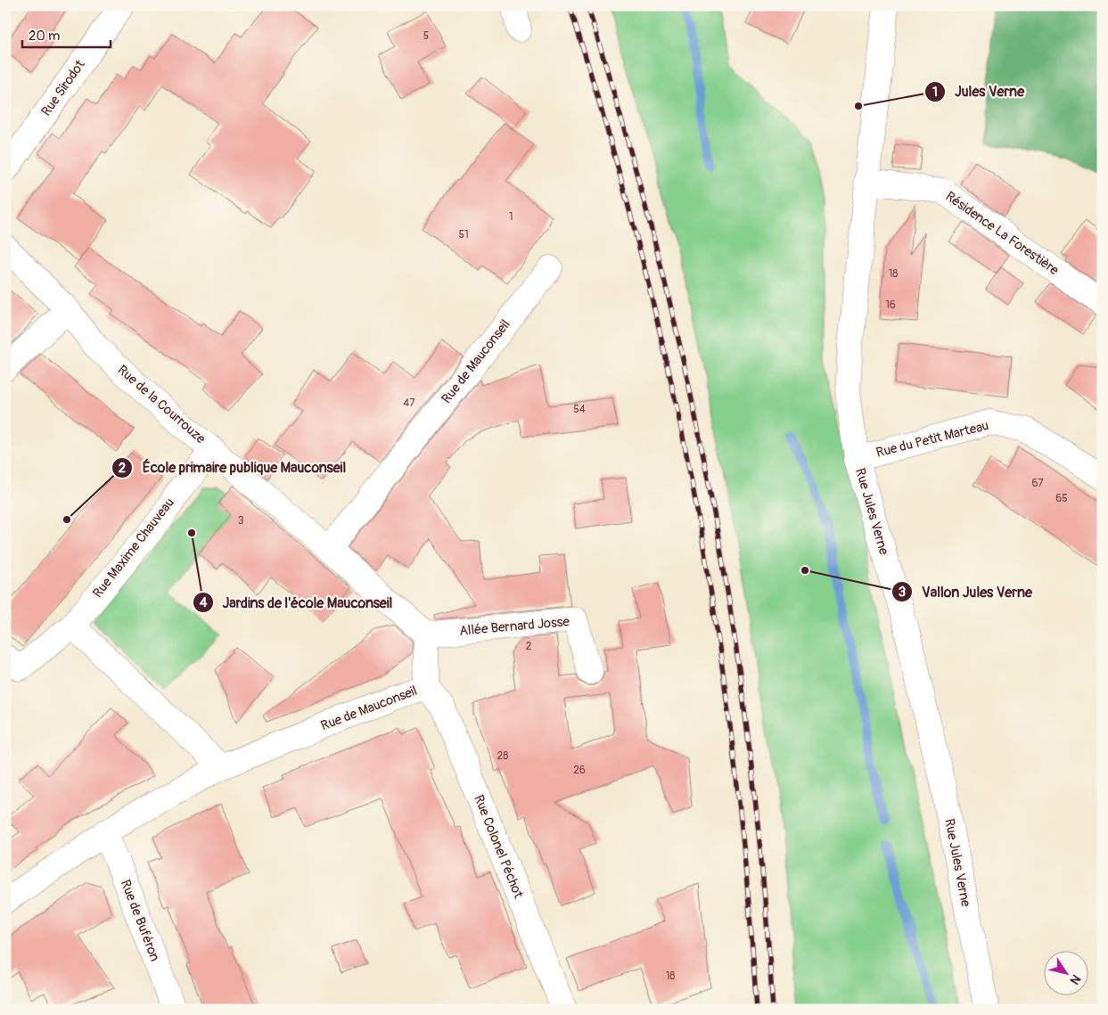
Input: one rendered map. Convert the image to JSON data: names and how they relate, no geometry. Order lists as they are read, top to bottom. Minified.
{"streets":{"street":["Rue Sirodot","Résidence La Forestière","Rue de Mauconseil","Rue de la Courrouze","Rue du Petit Marteau","Rue Jules Verne","Rue Maxime Chauveau","Allée Bernard Josse","Rue Colonel Péchot","Rue de Buféron"]},"crossings":[["Résidence La Forestière","Rue Jules Verne"],["Rue de Mauconseil","Rue de la Courrouze"],["Rue de Mauconseil","Allée Bernard Josse"],["Rue de Mauconseil","Rue Colonel Péchot"],["Rue de Mauconseil","Rue de Buféron"],["Rue de la Courrouze","Rue Maxime Chauveau"],["Rue du Petit Marteau","Rue Jules Verne"]],"places":["Jules Verne","École primaire publique Mauconseil","Jardins de l'école Mauconseil","Vallon Jules Verne"],"house_numbers":["5","1","51","18","16","47","54","67","65","3","2","28","26","18"],"scale_bar":"20 m","north":"bottom right"}
